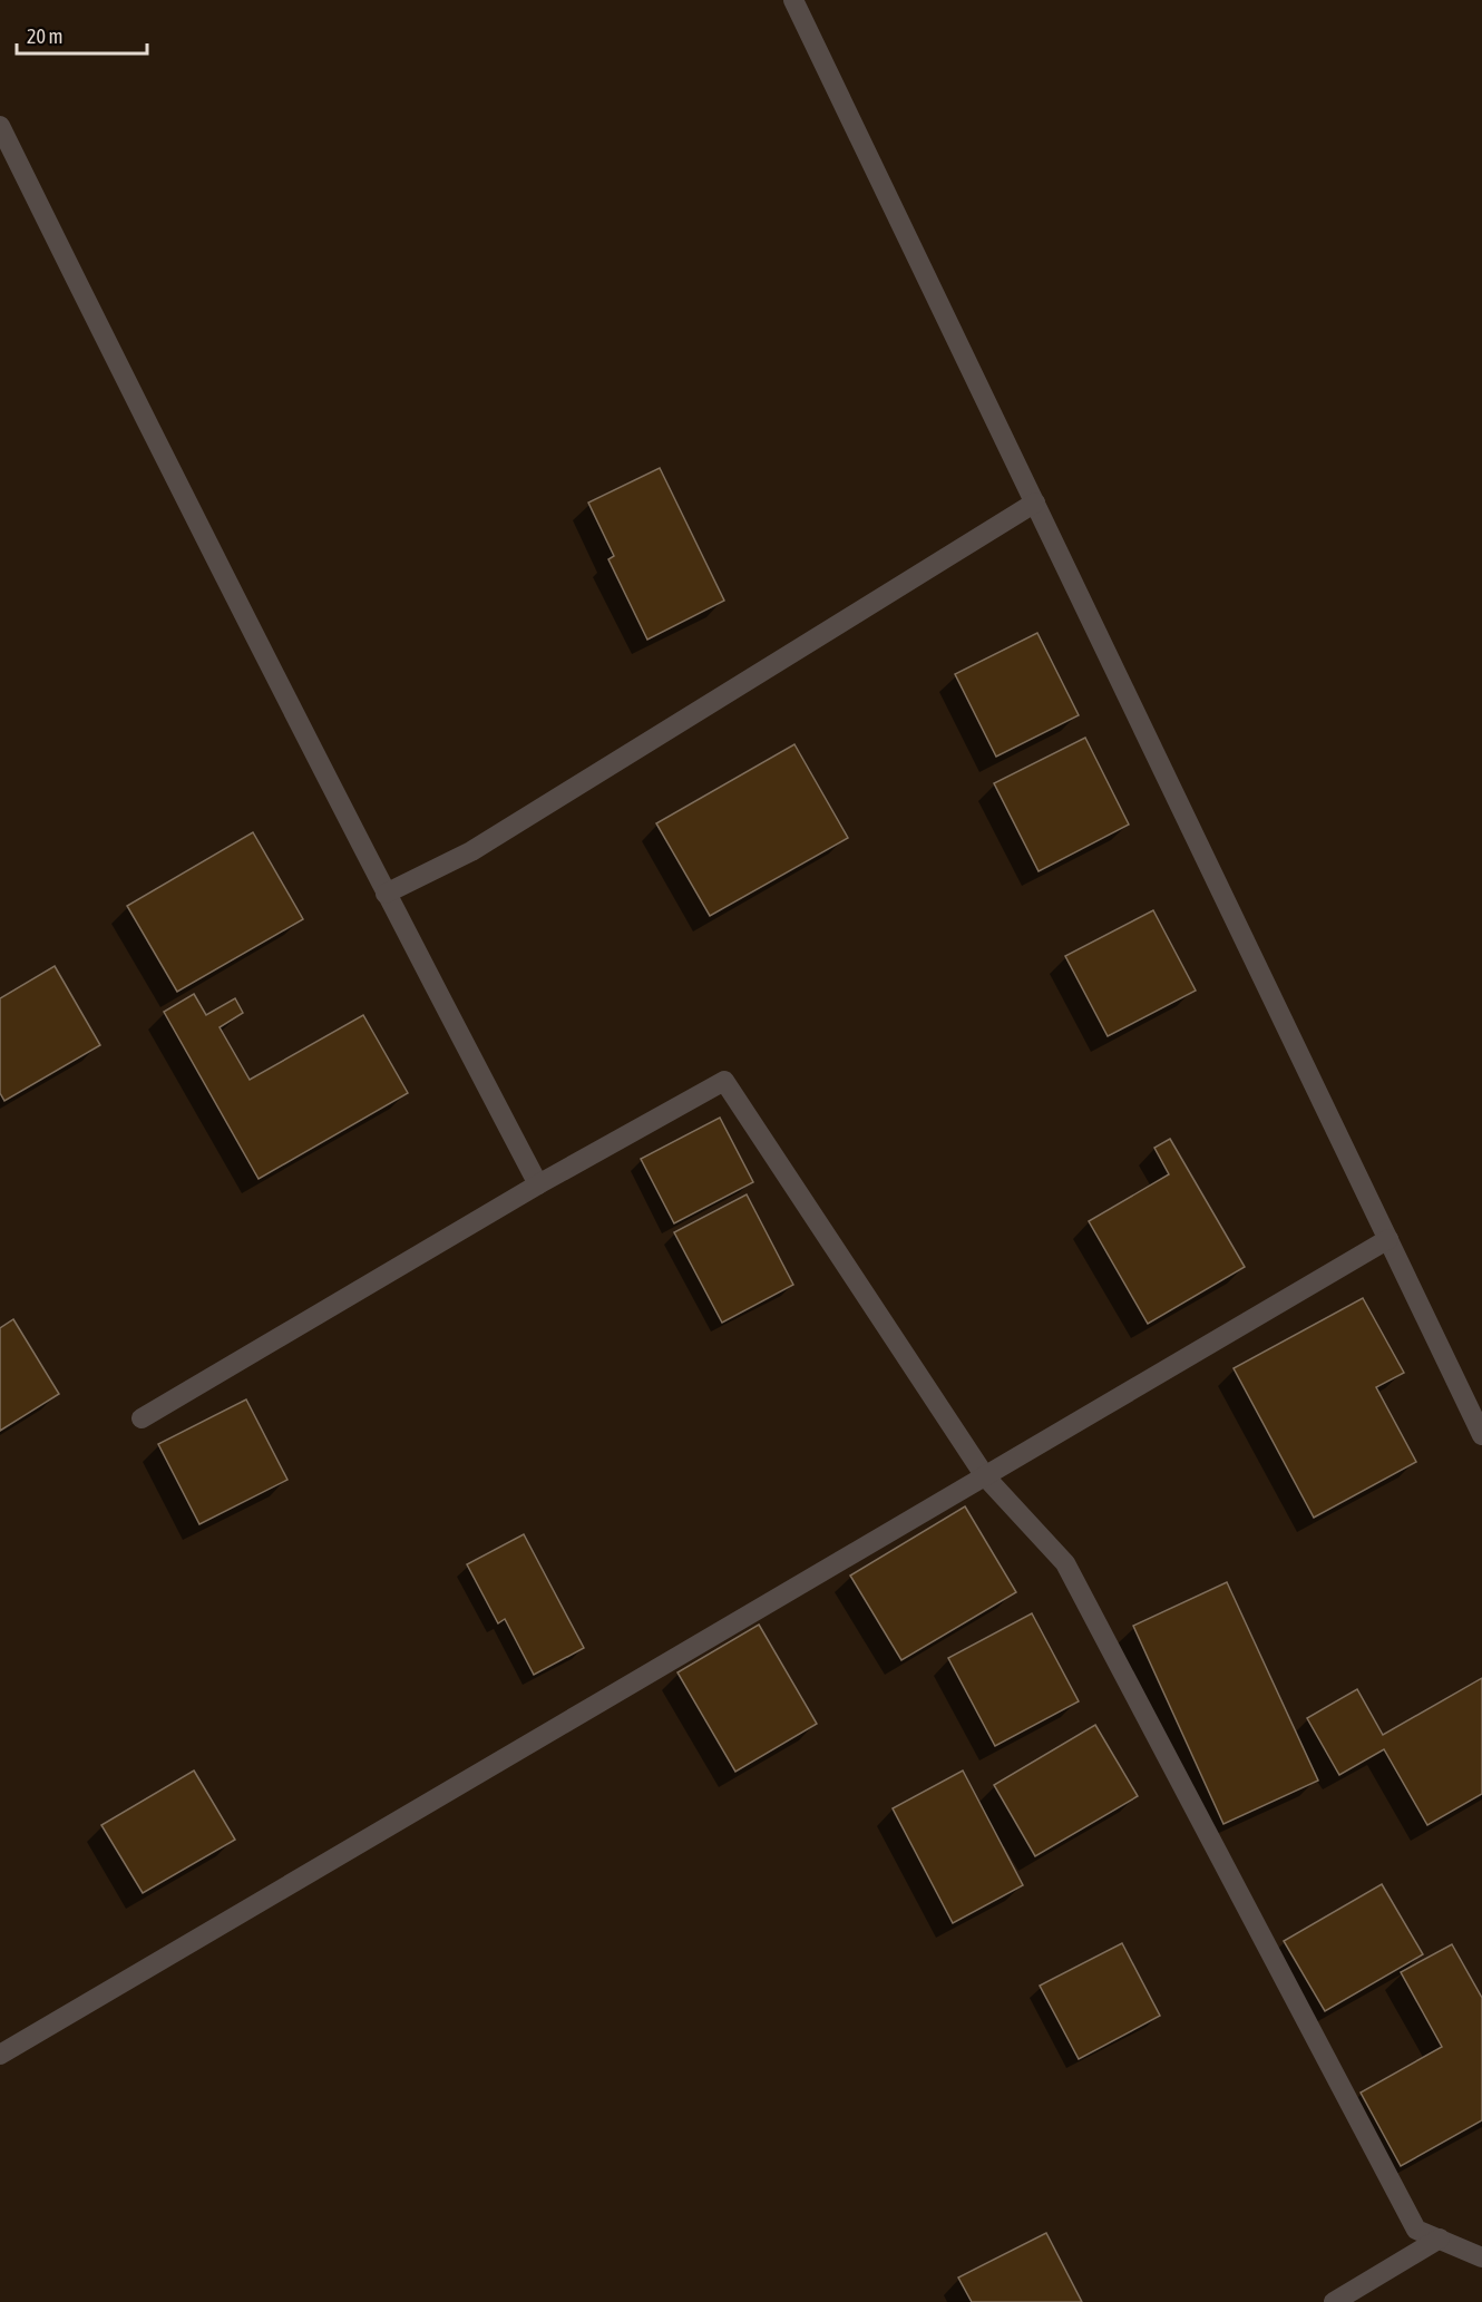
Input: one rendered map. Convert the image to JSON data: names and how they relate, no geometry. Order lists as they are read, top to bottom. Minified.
{"scale_bar":"20 m"}
